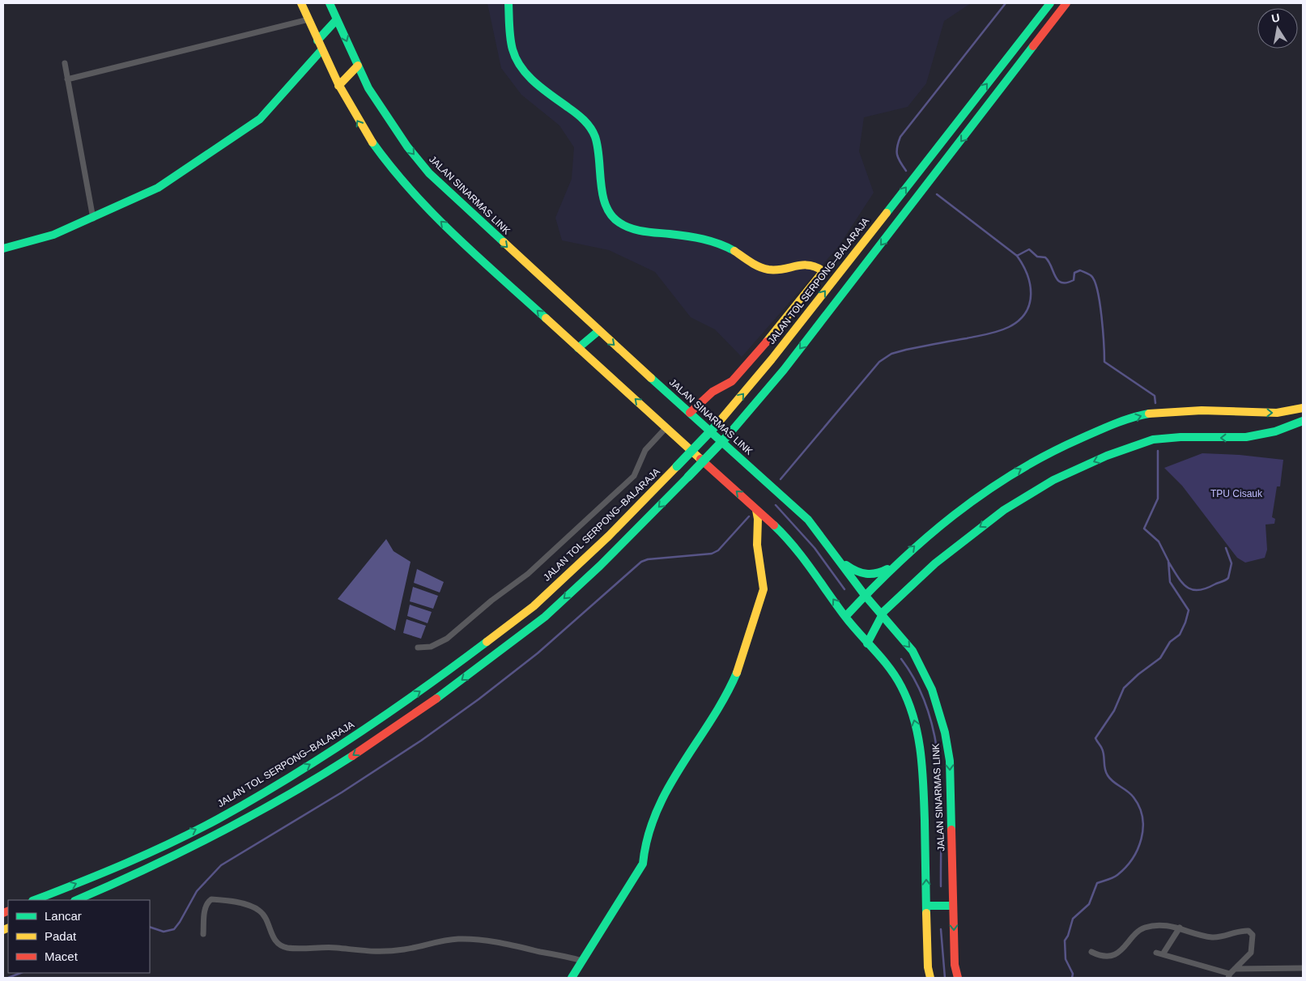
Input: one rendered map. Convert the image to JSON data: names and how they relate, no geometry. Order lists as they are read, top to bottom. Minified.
{"streets":{"main road":["JALAN SINARMAS LINK","JALAN TOL SERPONG–BALARAJA"]},"parks":["TPU Cisauk"],"legend":["Lancar","Padat","Macet"],"north":"top"}
